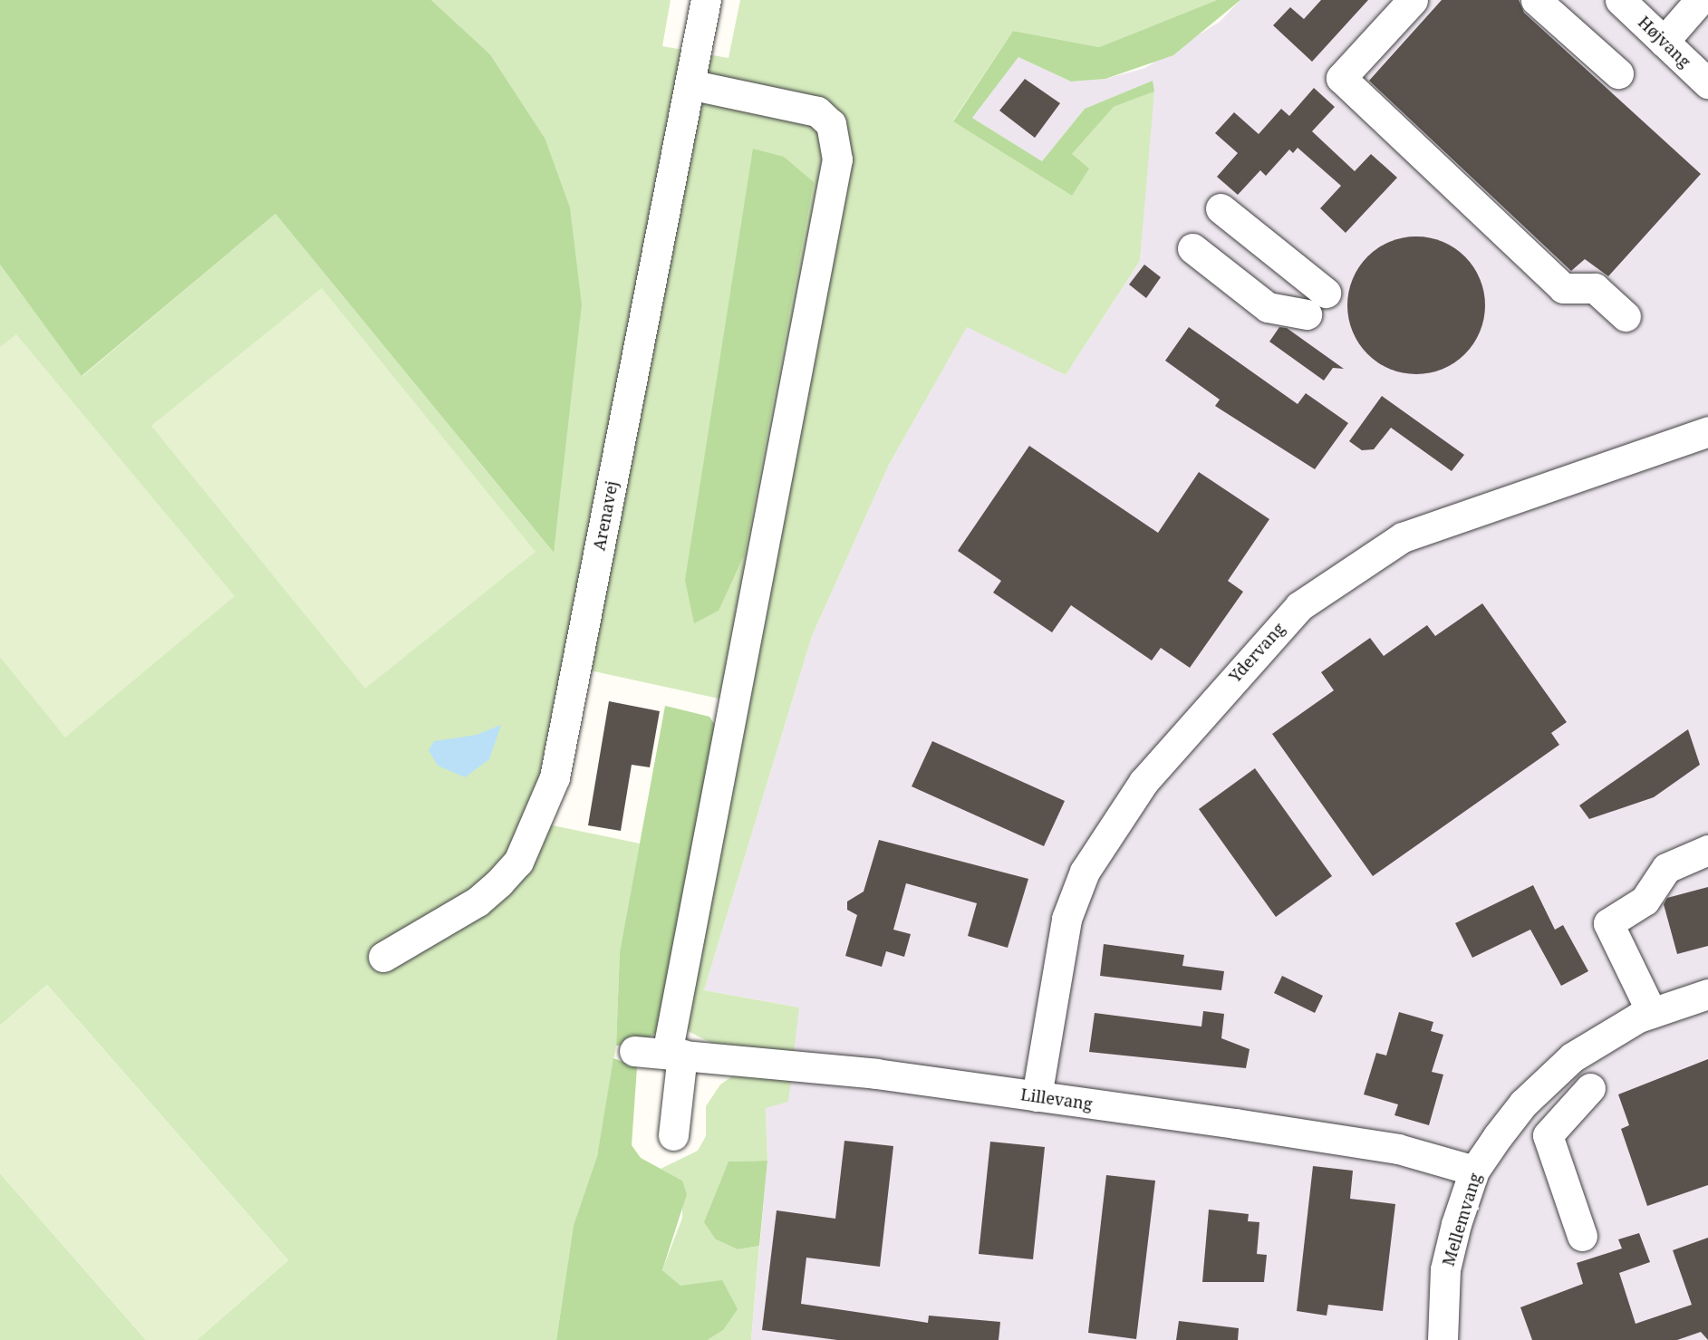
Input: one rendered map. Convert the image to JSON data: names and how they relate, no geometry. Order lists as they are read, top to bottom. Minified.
{"streets":{"street":["Højvang","Arenavej","Ydervang","Lillevang","Mellemvang"]},"crossings":[["Ydervang","Lillevang"],["Lillevang","Mellemvang"]]}
